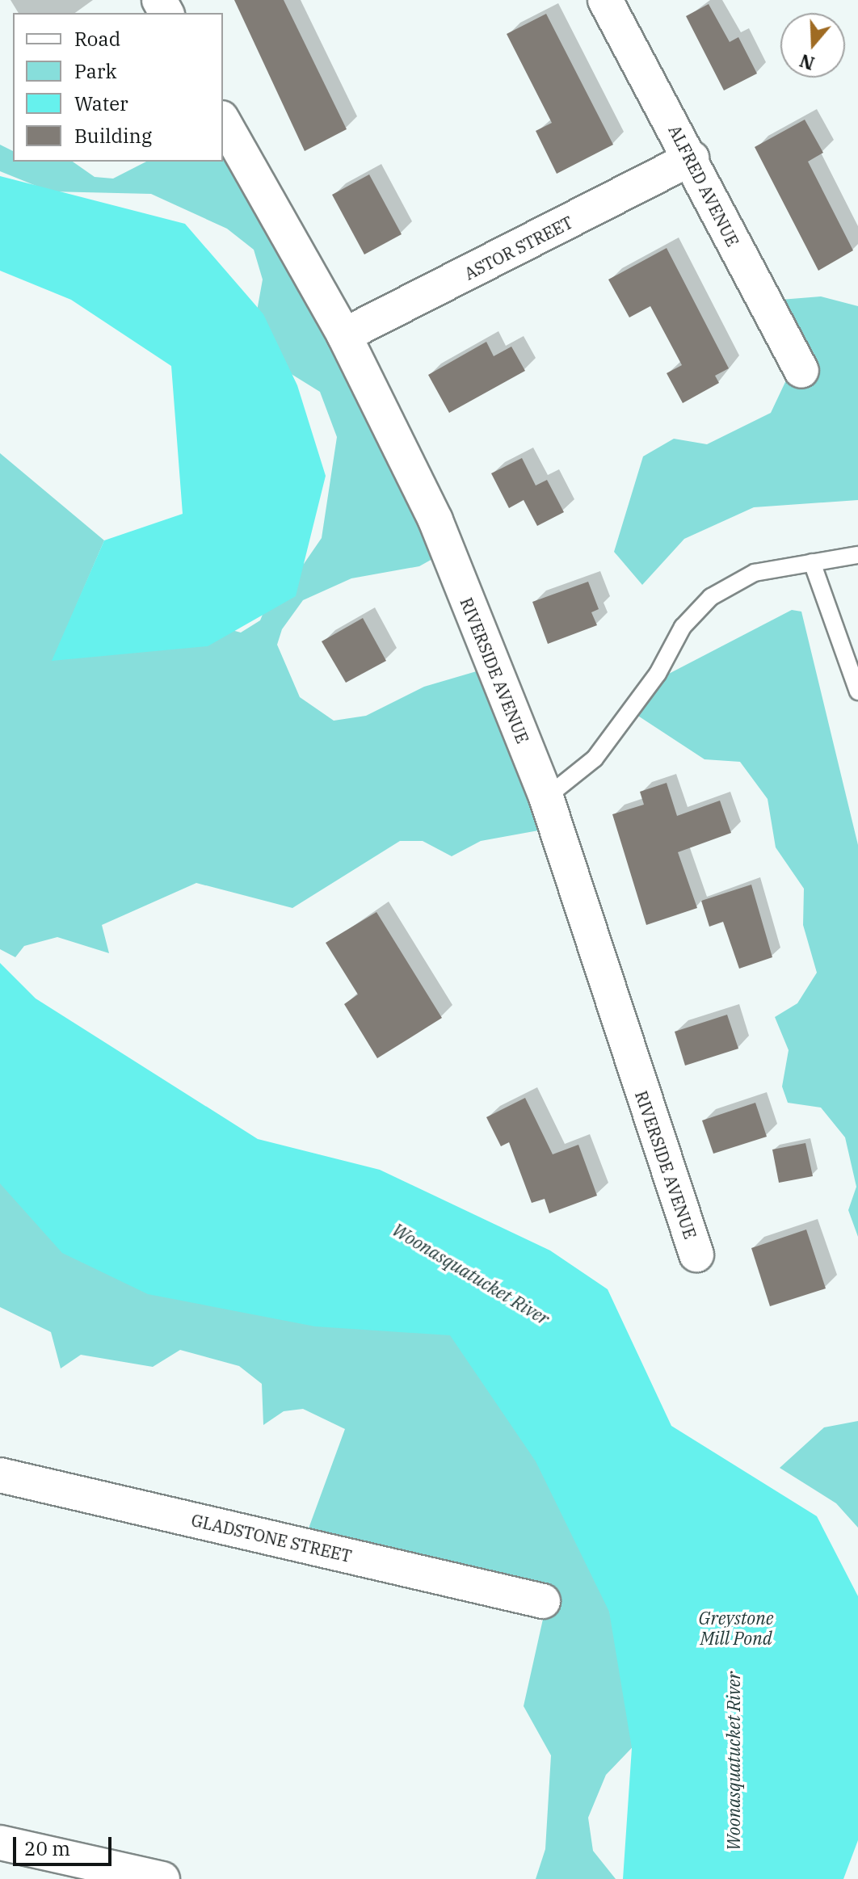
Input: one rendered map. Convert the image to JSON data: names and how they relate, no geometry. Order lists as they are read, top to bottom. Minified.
{"streets":{"street":["ALFRED AVENUE","ASTOR STREET","RIVERSIDE AVENUE","GLADSTONE STREET"]},"crossings":[["ALFRED AVENUE","ASTOR STREET"],["ASTOR STREET","RIVERSIDE AVENUE"]],"water":["Woonasquatucket River","Greystone Mill Pond"],"legend":["Road","Park","Water","Building"],"scale_bar":"20 m","north":"bottom"}
